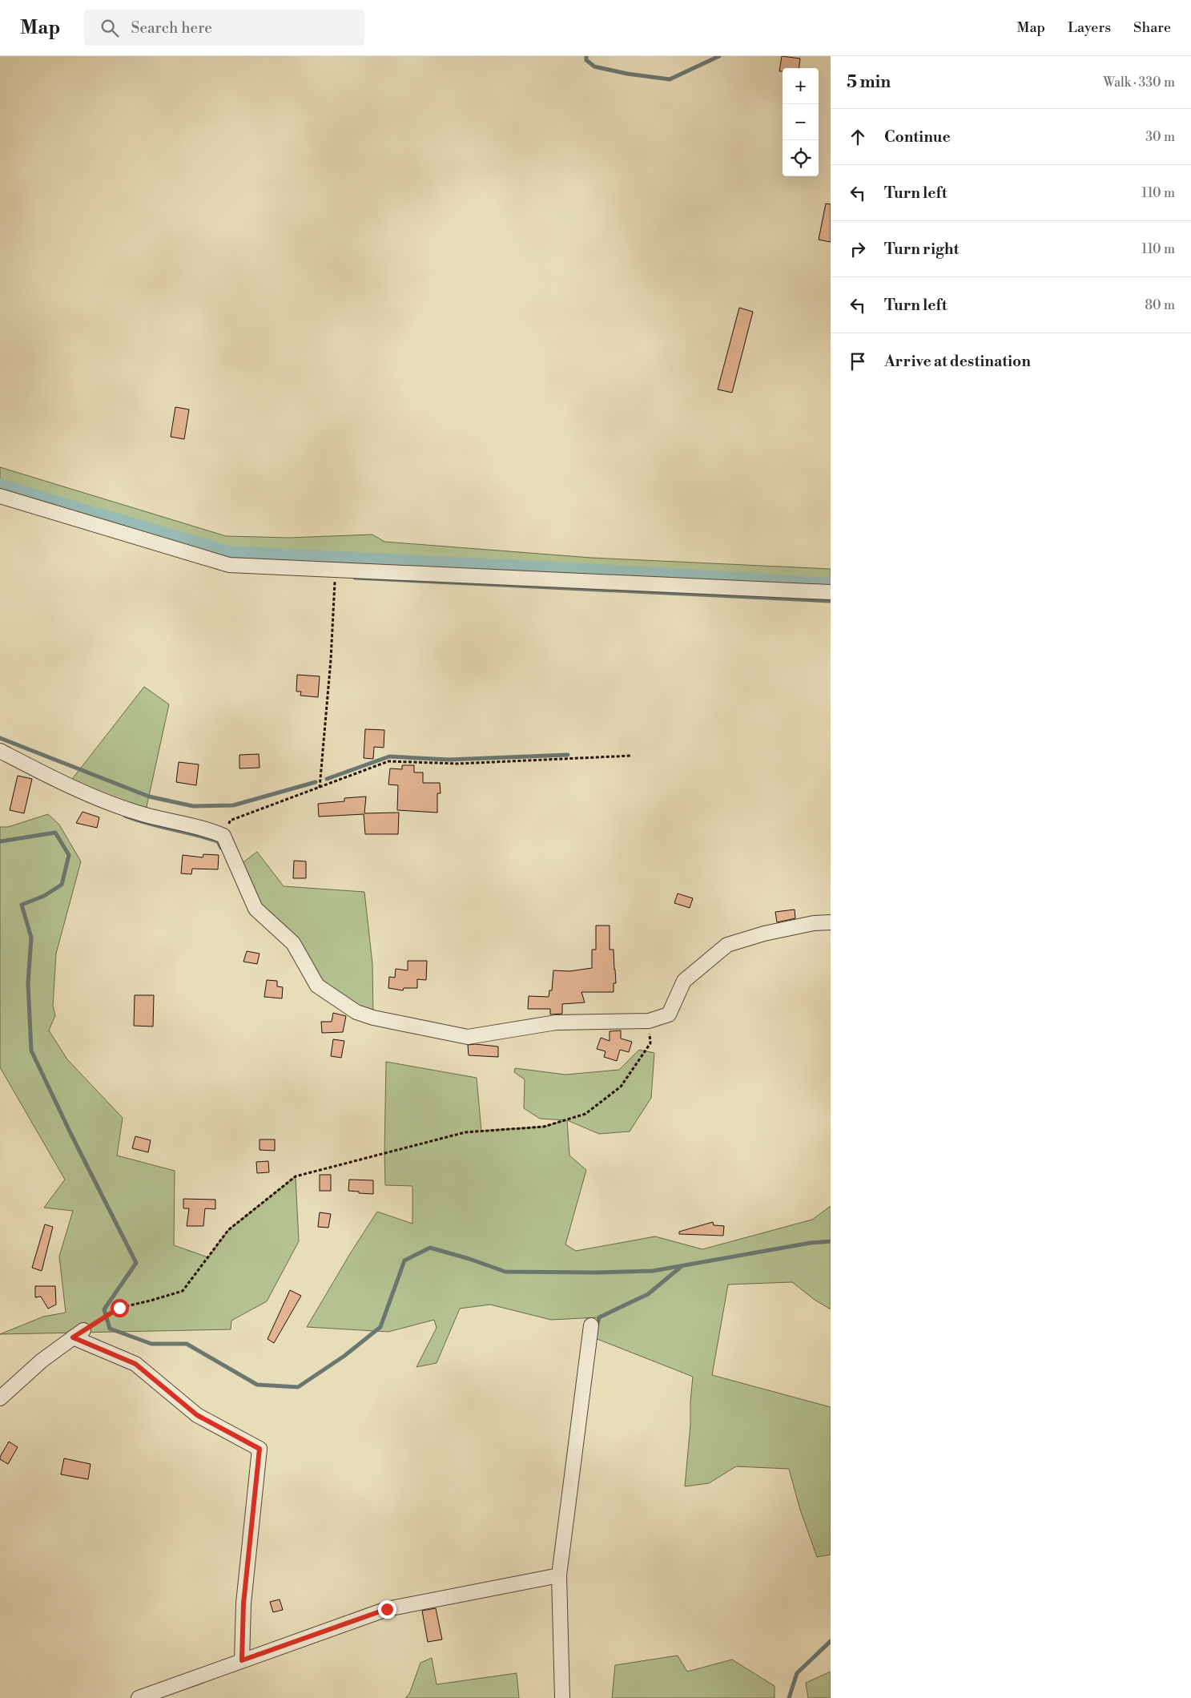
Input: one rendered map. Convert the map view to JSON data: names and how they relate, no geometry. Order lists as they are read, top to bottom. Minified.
{"page":{"header":"Map","search":"Search here","nav":["Map","Layers","Share"],"heading":["5 min","Walk · 330 m"],"map_buttons":["+","−"],"list":[["Continue","30 m"],["Turn left","110 m"],["Turn right","110 m"],["Turn left","80 m"],"Arrive at destination"]}}
